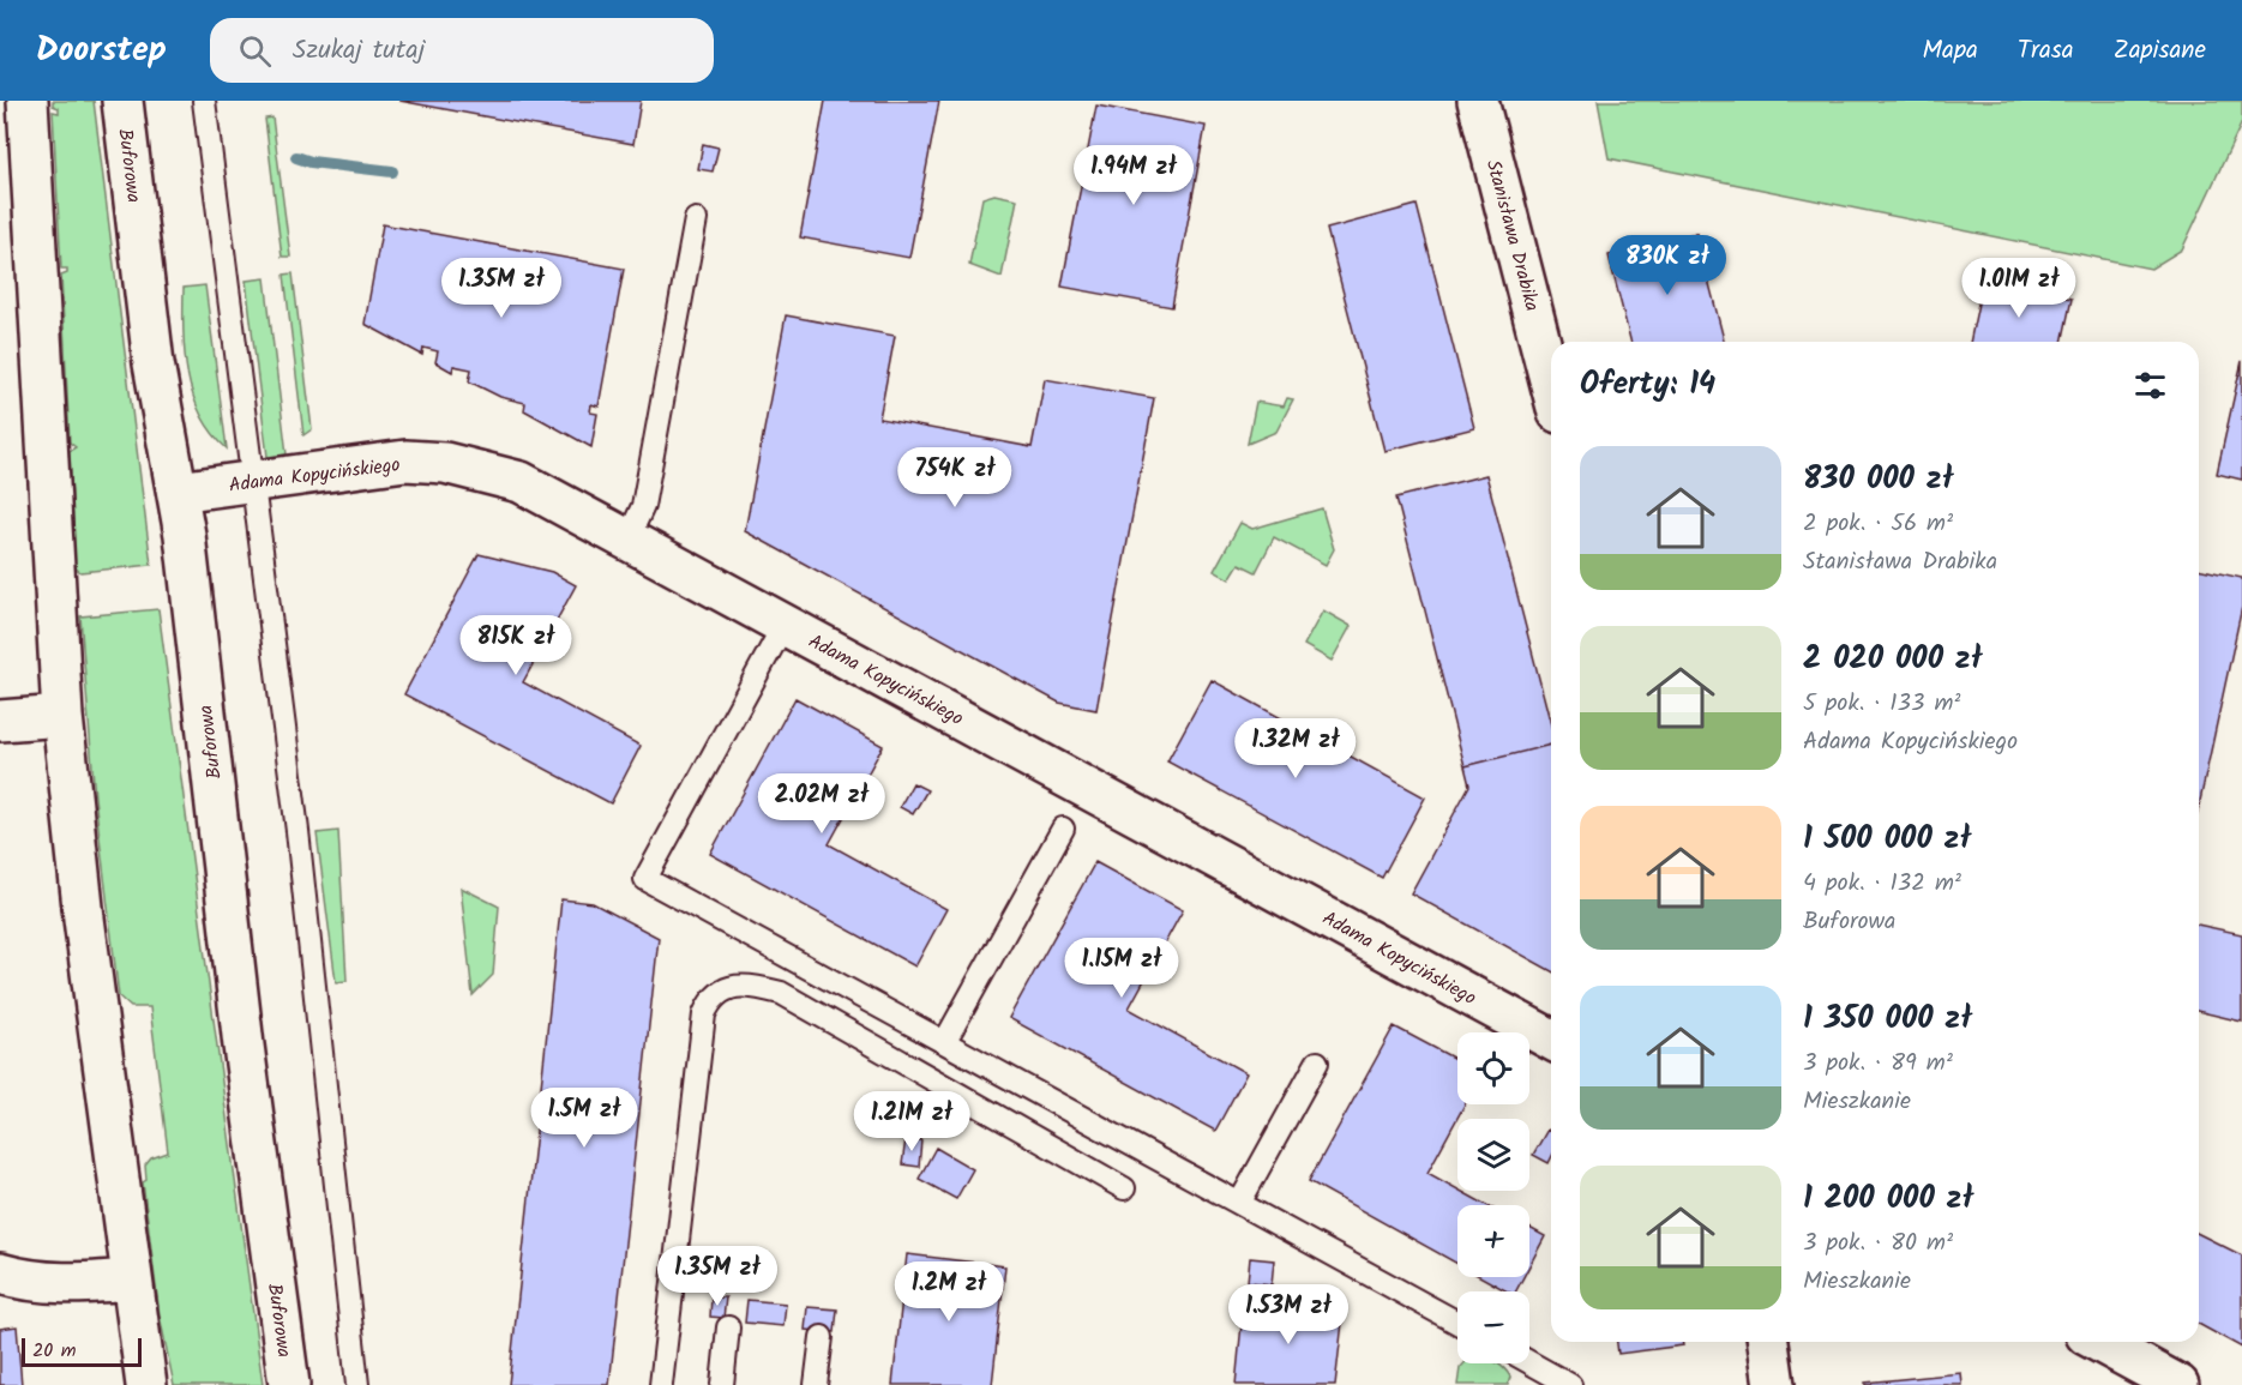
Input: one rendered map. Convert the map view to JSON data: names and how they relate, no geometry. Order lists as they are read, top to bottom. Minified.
{"streets":{"street":["Buforowa","Stanisława Drabika","Adama Kopycińskiego"]},"crossings":[["Buforowa","Adama Kopycińskiego"]],"scale_bar":"20 m","page":{"header":"Doorstep","search":"Szukaj tutaj","nav":["Mapa","Trasa","Zapisane"],"price":["1.94M zł","830K zł","1.35M zł","1.01M zł","754K zł","815K zł","1.32M zł","2.02M zł","1.15M zł","1.5M zł","1.21M zł","1.35M zł","1.2M zł","1.53M zł"],"heading":"Oferty: 14","list":[{"name":"830 000 zł","note":"2 pok. · 56 m² · Stanisława Drabika"},{"name":"2 020 000 zł","note":"5 pok. · 133 m² · Adama Kopycińskiego"},{"name":"1 500 000 zł","note":"4 pok. · 132 m² · Buforowa"},{"name":"1 350 000 zł","note":"3 pok. · 89 m² · Mieszkanie"},{"name":"1 200 000 zł","note":"3 pok. · 80 m² · Mieszkanie"}],"map_buttons":["+","−"],"scale":"20 m"}}
